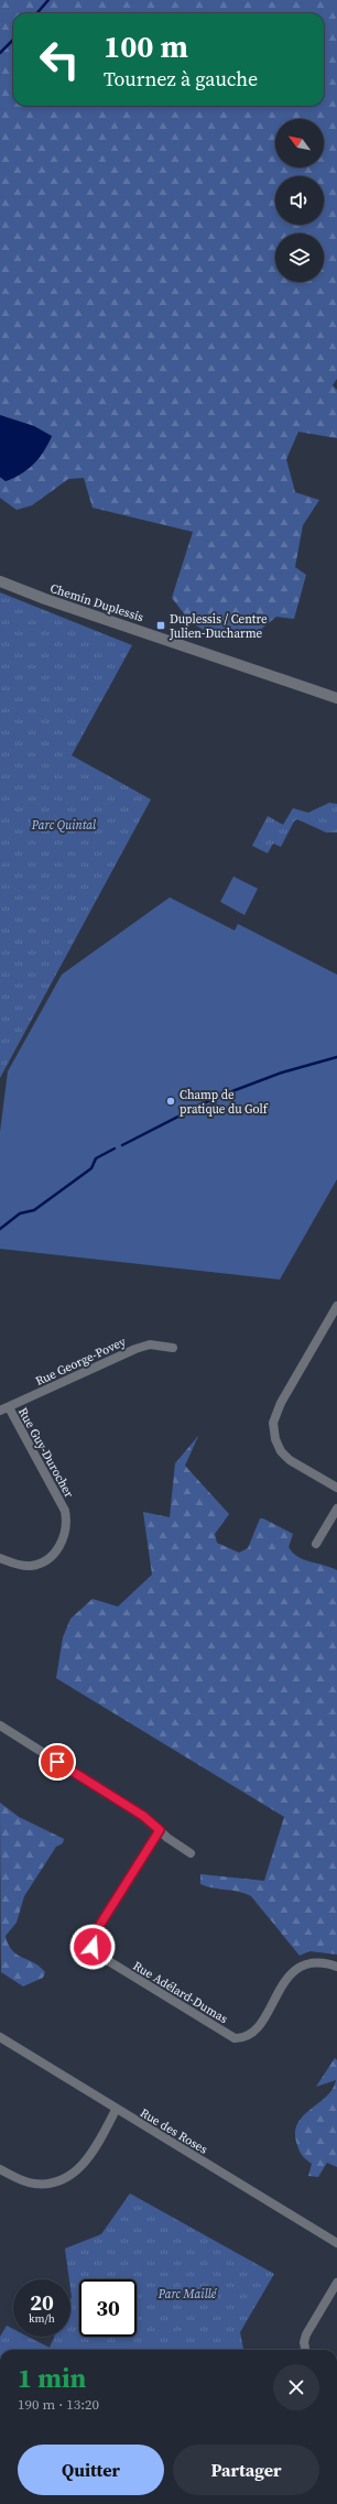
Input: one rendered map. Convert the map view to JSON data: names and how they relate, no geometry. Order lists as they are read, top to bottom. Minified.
{"streets":{"street":["Chemin Duplessis","Rue George-Povey","Rue Guy-Durocher","Rue Adélard-Dumas","Rue des Roses"]},"crossings":[["Rue George-Povey","Rue Guy-Durocher"]],"parks":["Parc Quintal","Parc Maillé"],"places":{"transit":["Duplessis / Centre Julien-Ducharme"],"other":["Champ de pratique du Golf"]},"north":"top left","page":{"turn":["100 m","Tournez à gauche"],"speed":"20 km/h","limit":"30","heading":["1 min","190 m · 13:20"],"buttons":["Quitter","Partager"]}}
